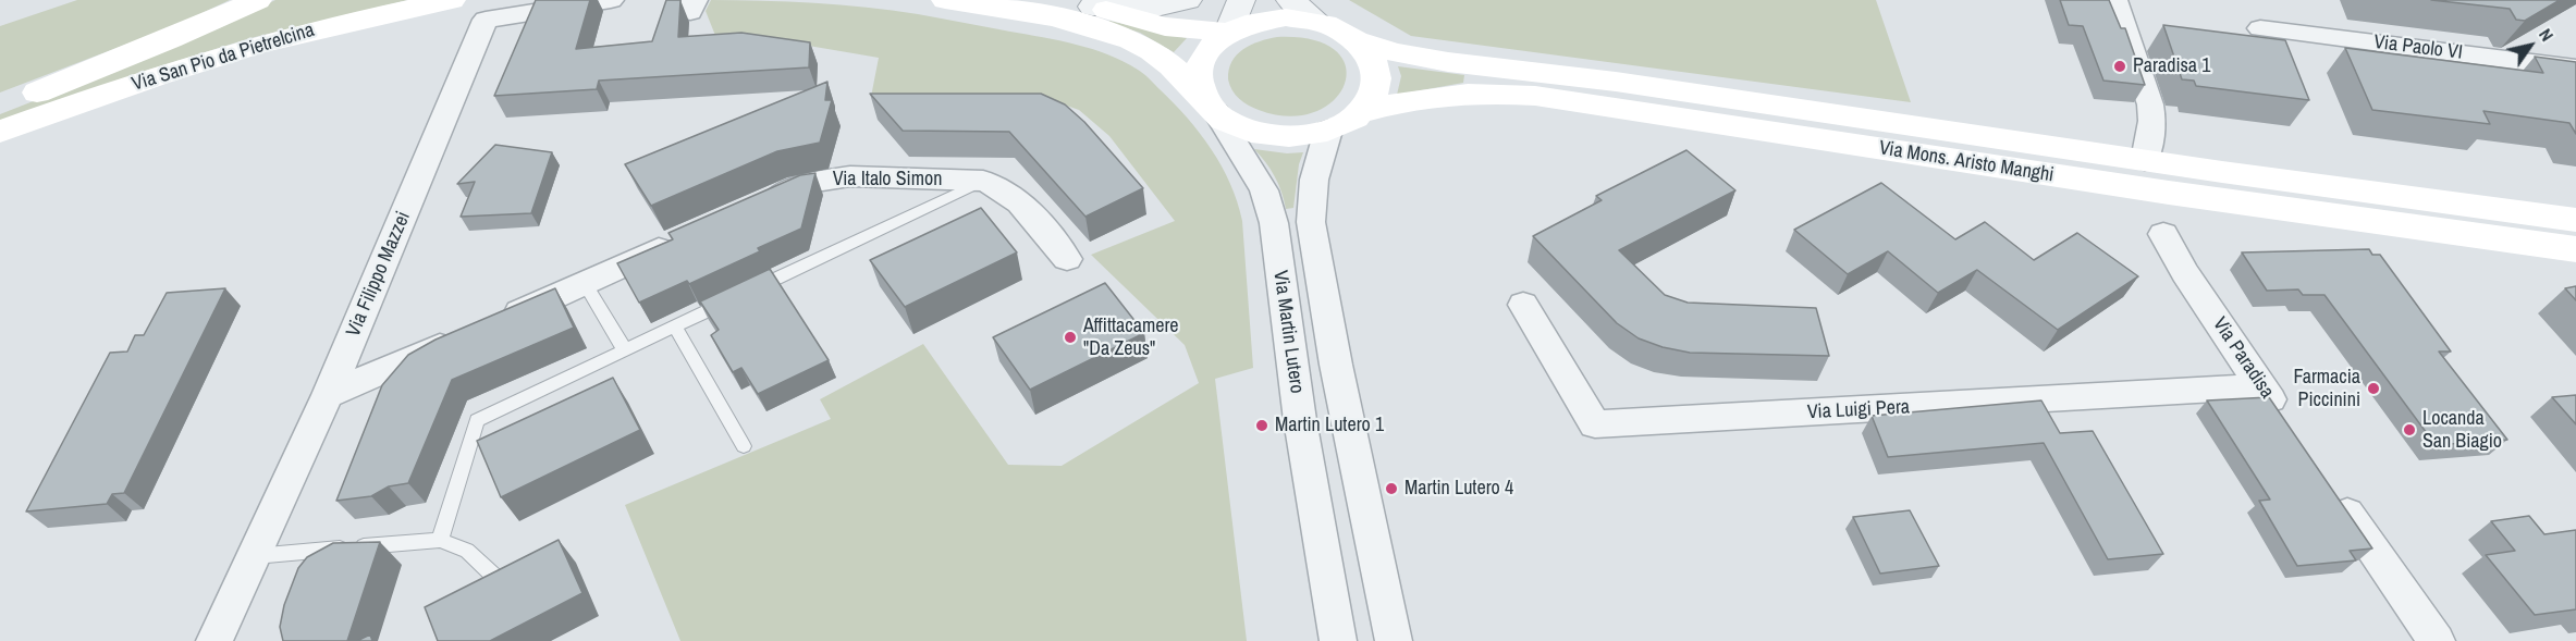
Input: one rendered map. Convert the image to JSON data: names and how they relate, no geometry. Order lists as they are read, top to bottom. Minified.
{"streets":{"main road":["Via San Pio da Pietrelcina","Via Mons. Aristo Manghi"],"street":["Via Paolo VI","Via Italo Simon","Via Filippo Mazzei","Via Martin Lutero","Via Paradisa","Via Luigi Pera"]},"crossings":[["Via Mons. Aristo Manghi","Via Martin Lutero"],["Via Paradisa","Via Luigi Pera"]],"places":["Paradisa 1","Affittacamere \"Da Zeus\"","Farmacia Piccinini","Martin Lutero 1","Locanda San Biagio","Martin Lutero 4"],"north":"top right"}
